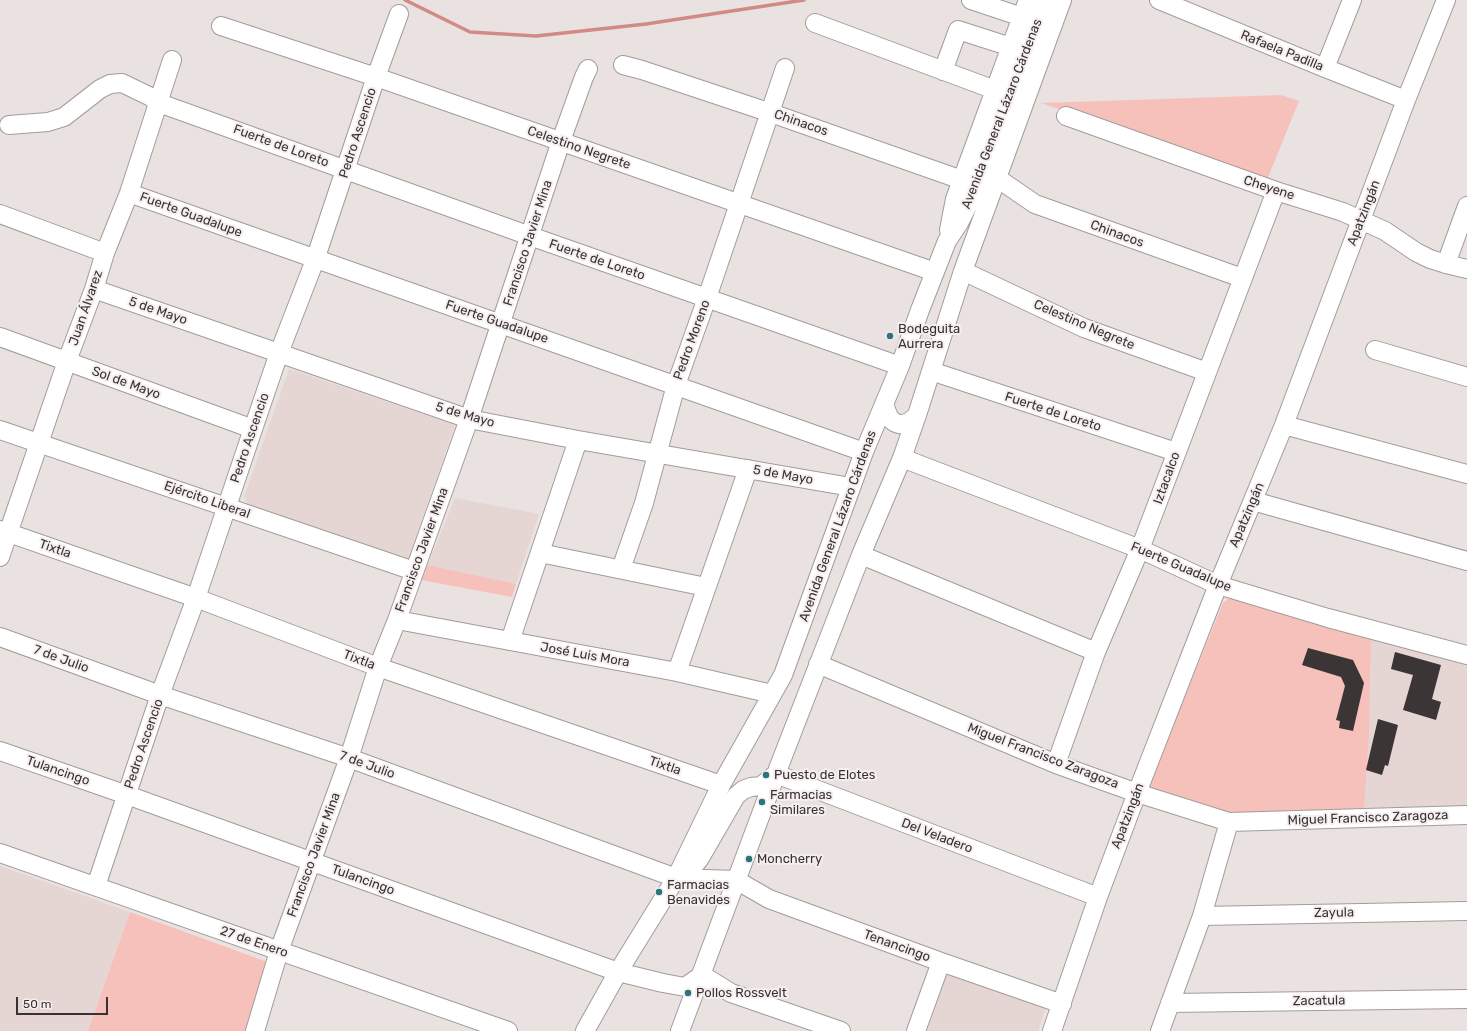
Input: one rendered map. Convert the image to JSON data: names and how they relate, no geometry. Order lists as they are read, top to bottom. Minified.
{"streets":{"street":["Rafaela Padilla","Avenida General Lázaro Cárdenas","Chinacos","Pedro Ascencio","Fuerte de Loreto","Celestino Negrete","Cheyene","Apatzingán","Fuerte Guadalupe","Francisco Javier Mina","Juan Álvarez","5 de Mayo","Pedro Moreno","Sol de Mayo","Iztacalco","Ejército Liberal","Tixtla","José Luis Mora","7 de Julio","Miguel Francisco Zaragoza","Tulancingo","Del Veladero","Zayula","27 de Enero","Tenancingo","Zacatula"]},"crossings":[["Rafaela Padilla","Apatzingán"],["Avenida General Lázaro Cárdenas","Chinacos"],["Avenida General Lázaro Cárdenas","Fuerte de Loreto"],["Avenida General Lázaro Cárdenas","Celestino Negrete"],["Avenida General Lázaro Cárdenas","Fuerte Guadalupe"],["Avenida General Lázaro Cárdenas","5 de Mayo"],["Avenida General Lázaro Cárdenas","Tixtla"],["Avenida General Lázaro Cárdenas","José Luis Mora"],["Avenida General Lázaro Cárdenas","7 de Julio"],["Avenida General Lázaro Cárdenas","Miguel Francisco Zaragoza"],["Avenida General Lázaro Cárdenas","Tulancingo"],["Avenida General Lázaro Cárdenas","Del Veladero"],["Avenida General Lázaro Cárdenas","Tenancingo"],["Chinacos","Pedro Moreno"],["Chinacos","Iztacalco"],["Pedro Ascencio","Fuerte de Loreto"],["Pedro Ascencio","Celestino Negrete"],["Pedro Ascencio","Fuerte Guadalupe"],["Pedro Ascencio","5 de Mayo"],["Pedro Ascencio","Sol de Mayo"],["Pedro Ascencio","Ejército Liberal"],["Pedro Ascencio","Tixtla"],["Pedro Ascencio","7 de Julio"],["Pedro Ascencio","Tulancingo"],["Pedro Ascencio","27 de Enero"],["Fuerte de Loreto","Francisco Javier Mina"],["Fuerte de Loreto","Juan Álvarez"],["Fuerte de Loreto","Pedro Moreno"],["Fuerte de Loreto","Iztacalco"],["Celestino Negrete","Francisco Javier Mina"],["Celestino Negrete","Pedro Moreno"],["Celestino Negrete","Iztacalco"],["Cheyene","Apatzingán"],["Cheyene","Iztacalco"],["Apatzingán","Fuerte Guadalupe"],["Apatzingán","Miguel Francisco Zaragoza"],["Apatzingán","Del Veladero"],["Apatzingán","Tenancingo"],["Fuerte Guadalupe","Francisco Javier Mina"],["Fuerte Guadalupe","Juan Álvarez"],["Fuerte Guadalupe","Pedro Moreno"],["Fuerte Guadalupe","Iztacalco"],["Francisco Javier Mina","5 de Mayo"],["Francisco Javier Mina","Ejército Liberal"],["Francisco Javier Mina","Tixtla"],["Francisco Javier Mina","José Luis Mora"],["Francisco Javier Mina","7 de Julio"],["Francisco Javier Mina","Tulancingo"],["Francisco Javier Mina","27 de Enero"],["Juan Álvarez","5 de Mayo"],["Juan Álvarez","Sol de Mayo"],["Juan Álvarez","Ejército Liberal"],["Juan Álvarez","Tixtla"],["5 de Mayo","Pedro Moreno"],["Iztacalco","Miguel Francisco Zaragoza"],["7 de Julio","Tenancingo"]],"places":["Bodeguita Aurrera","Puesto de Elotes","Farmacias Similares","Moncherry","Farmacias Benavides","Pollos Rossvelt"],"scale_bar":"50 m"}
